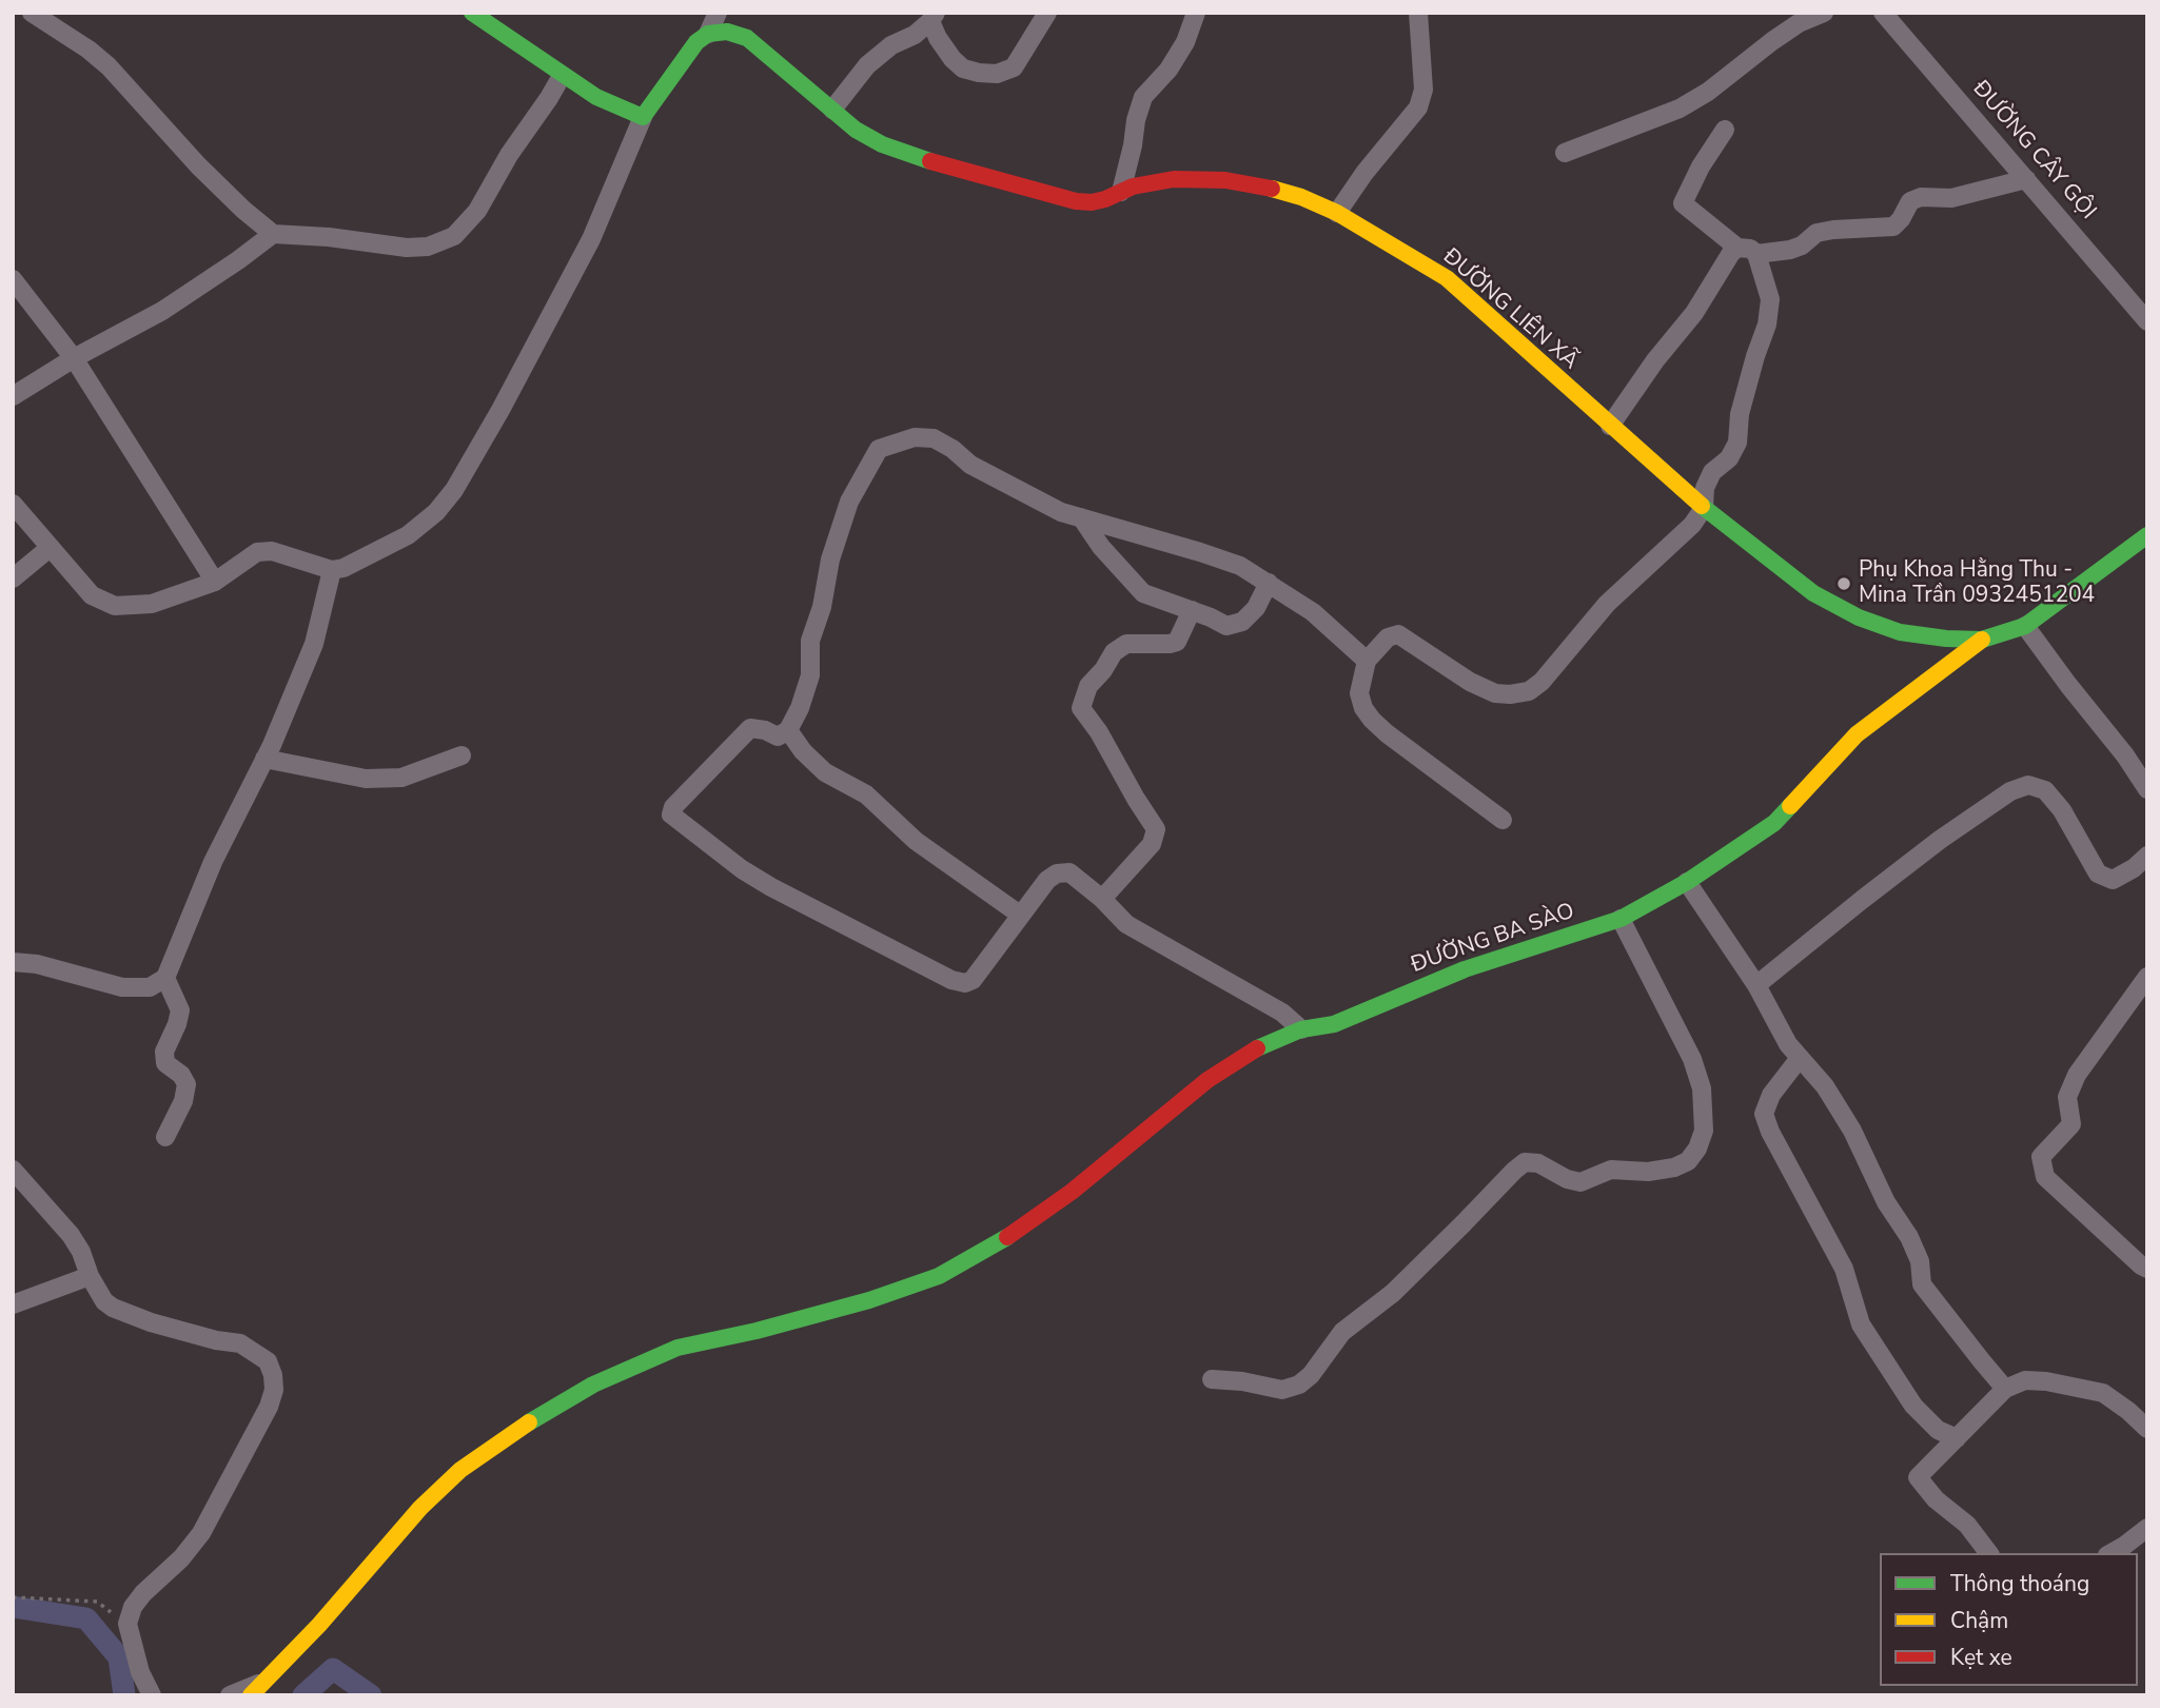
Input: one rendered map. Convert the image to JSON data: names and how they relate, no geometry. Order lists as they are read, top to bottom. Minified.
{"streets":{"street":["ĐƯỜNG CÂY GỘI","ĐƯỜNG LIÊN XÃ","ĐƯỜNG BA SÀO"]},"crossings":[["ĐƯỜNG LIÊN XÃ","ĐƯỜNG BA SÀO"]],"places":["Phụ Khoa Hằng Thu - Mina Trần 0932451204"],"legend":["Thông thoáng","Chậm","Kẹt xe"]}
